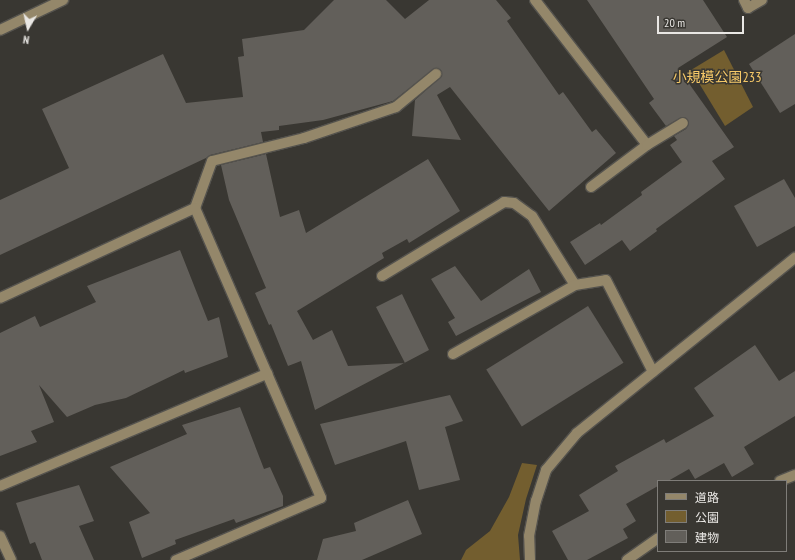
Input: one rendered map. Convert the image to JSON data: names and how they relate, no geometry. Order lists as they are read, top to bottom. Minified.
{"parks":["小規模公園233"],"legend":["道路","公園","建物"],"scale_bar":"20 m","north":"bottom"}
